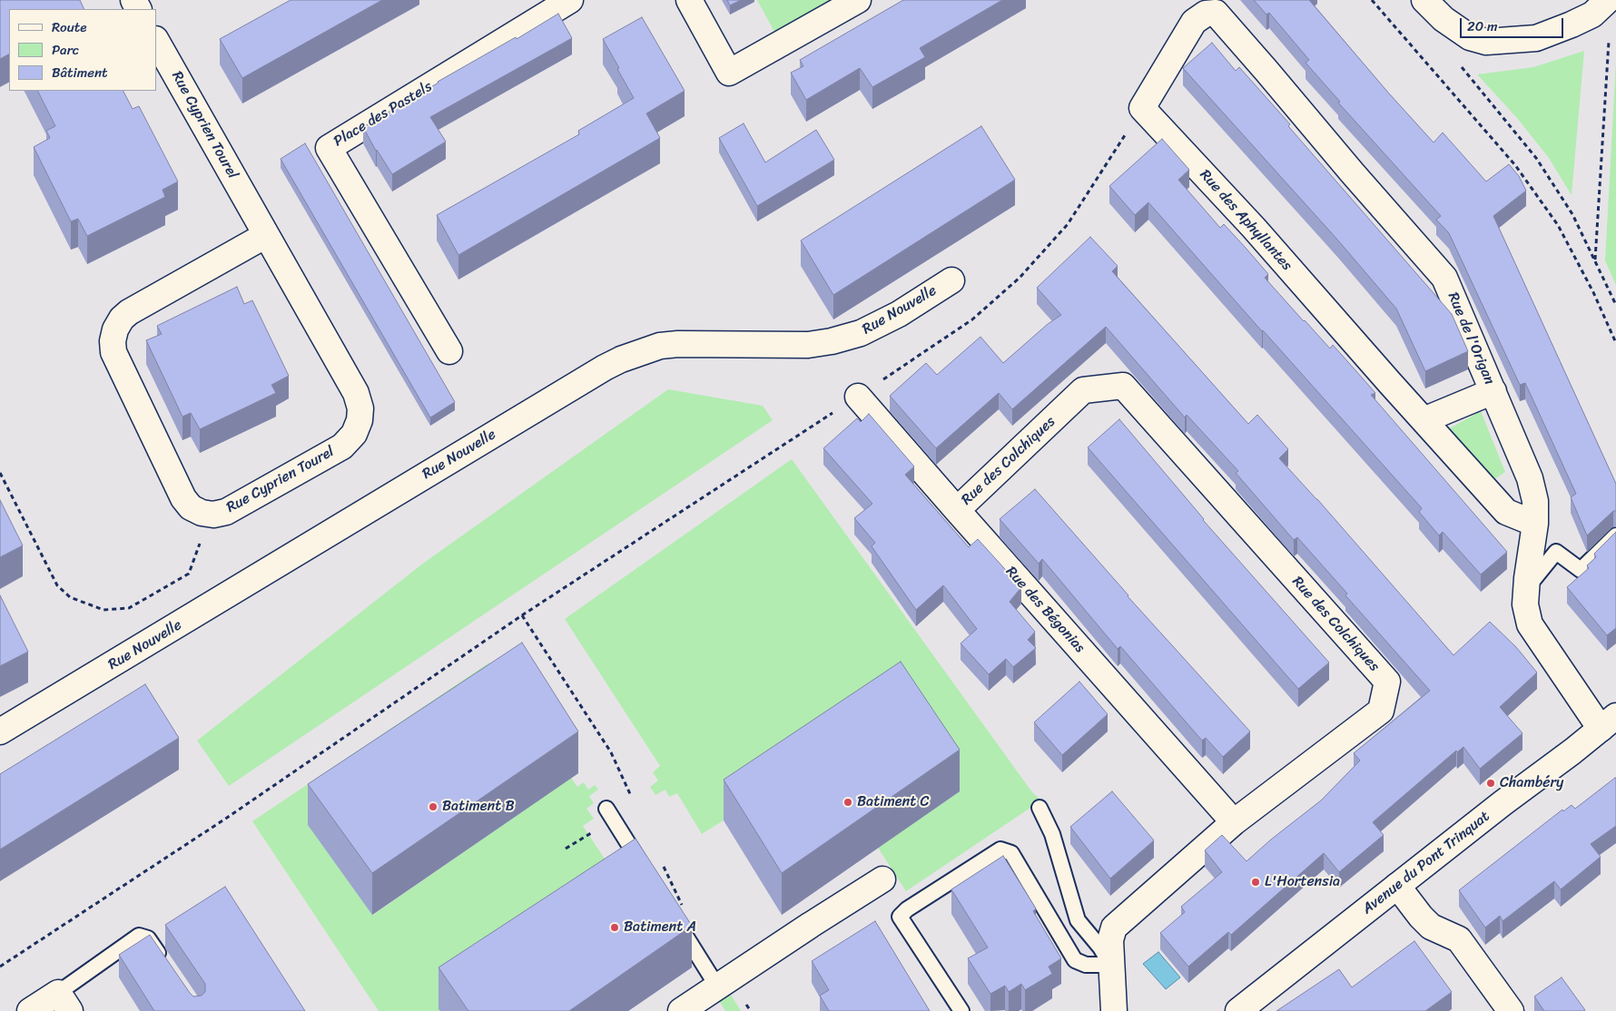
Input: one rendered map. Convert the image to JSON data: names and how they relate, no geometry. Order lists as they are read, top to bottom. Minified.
{"streets":{"street":["Place des Pastels","Rue Cyprien Tourel","Rue des Aphyllantes","Rue Nouvelle","Rue de l'Origan","Rue des Colchiques","Rue des Bégonias","Avenue du Pont Trinquat"]},"crossings":[["Rue des Aphyllantes","Rue de l'Origan"],["Rue de l'Origan","Avenue du Pont Trinquat"],["Rue des Colchiques","Rue des Bégonias"]],"places":["Chambéry","Batiment C","Batiment B","L'Hortensia","Batiment A"],"legend":["Route","Parc","Bâtiment"],"scale_bar":"20 m"}
